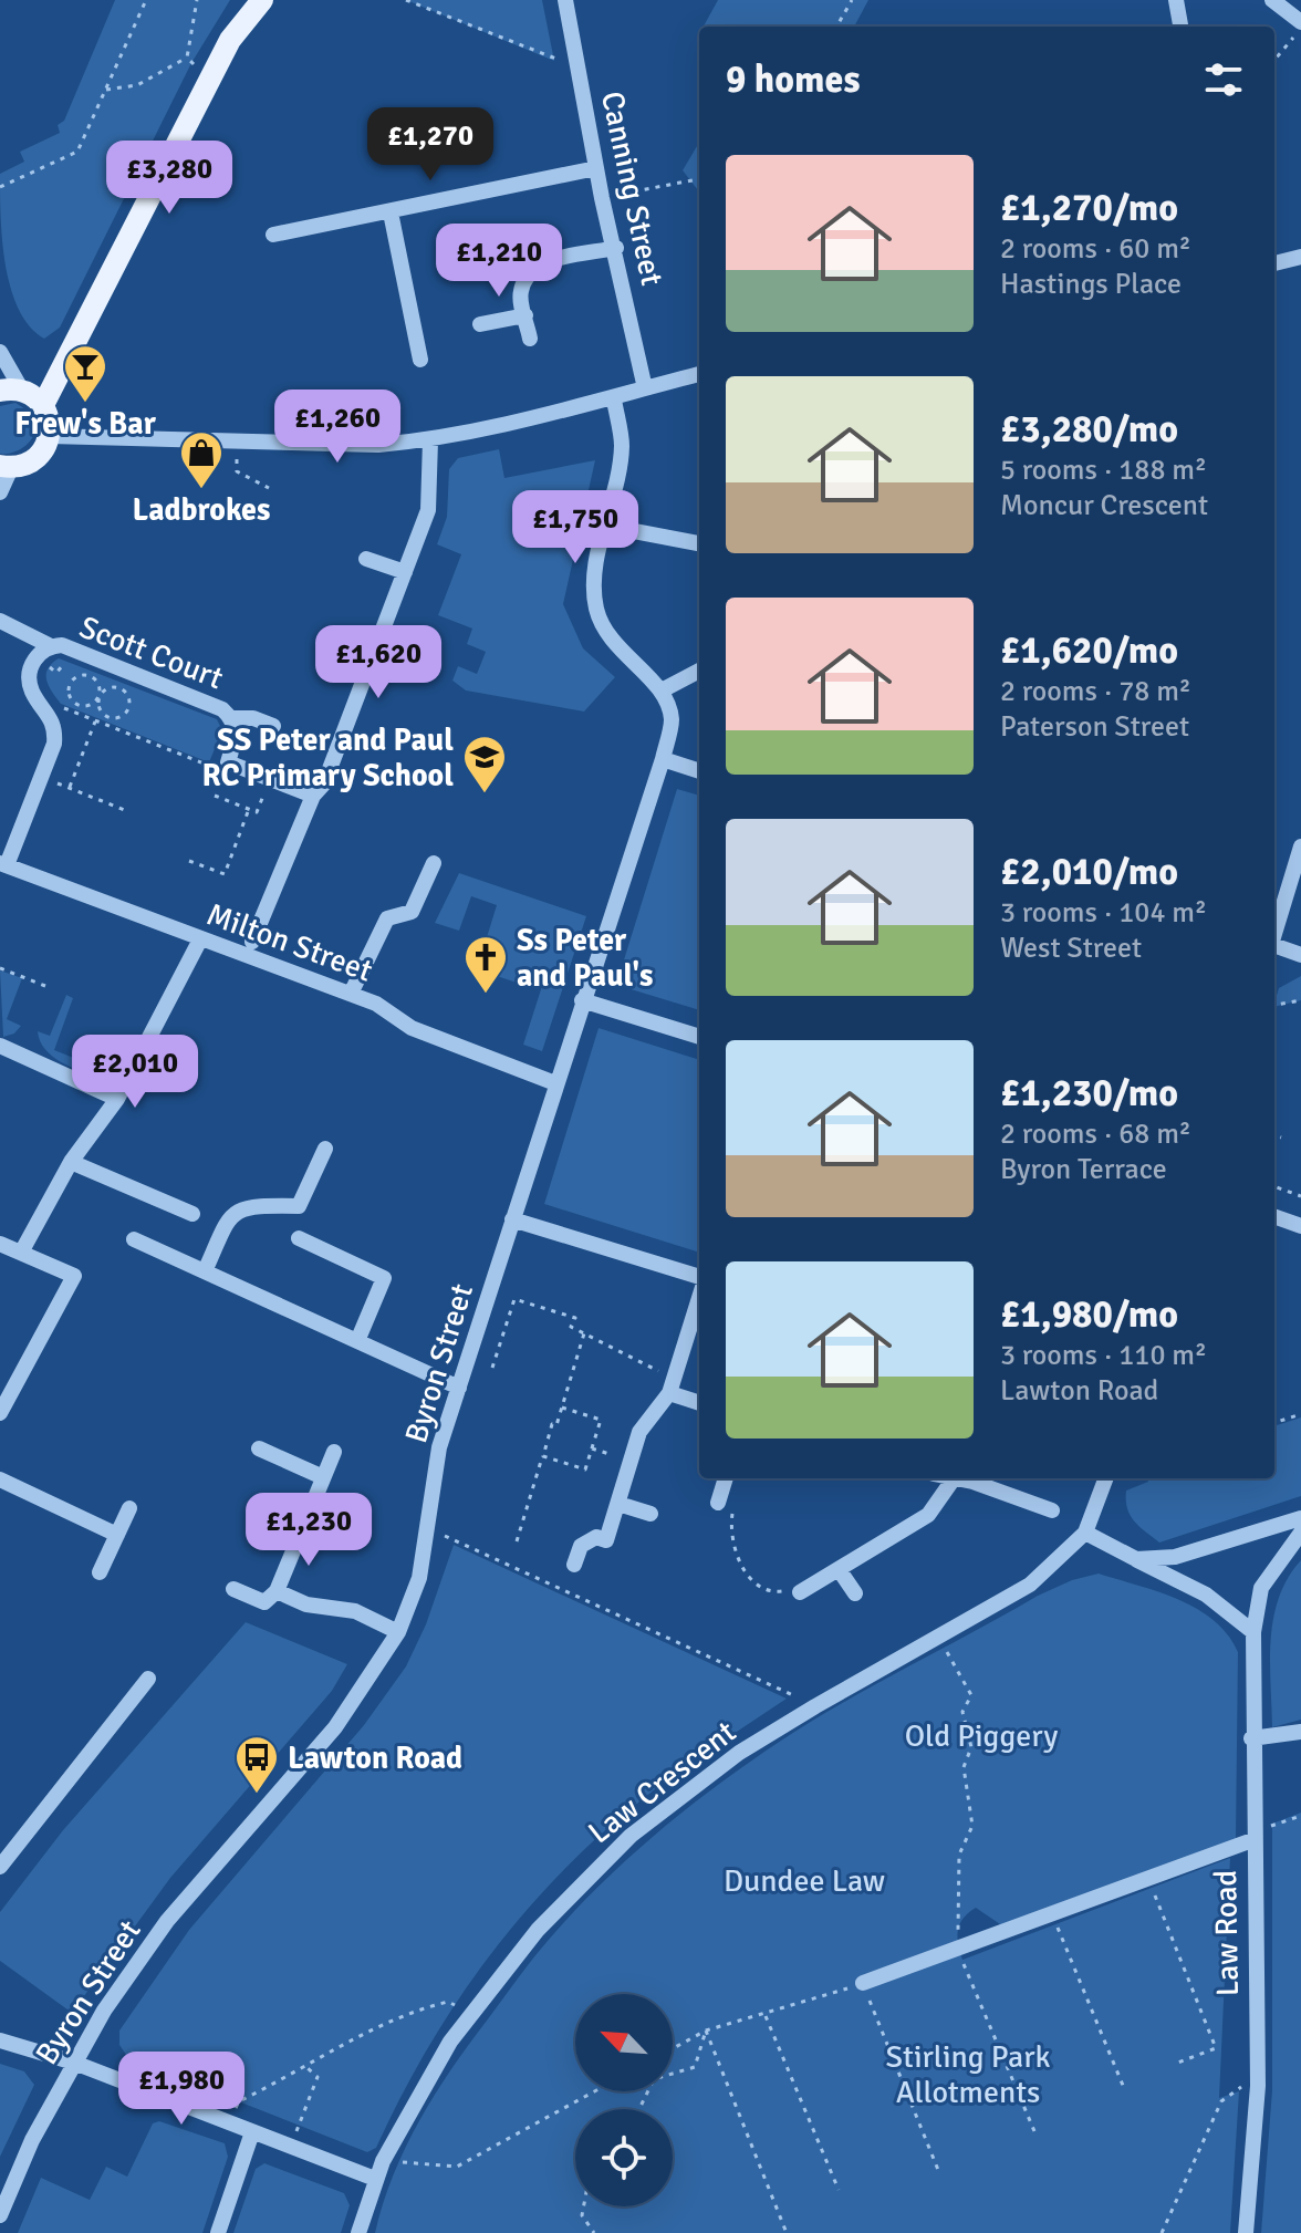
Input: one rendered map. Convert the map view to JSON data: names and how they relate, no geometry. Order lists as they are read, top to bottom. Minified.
{"streets":{"street":["Canning Street","Scott Court","Milton Street","Byron Street","Law Crescent","Law Road"]},"crossings":[["Scott Court","Milton Street"],["Milton Street","Byron Street"]],"parks":["Old Piggery","Dundee Law","Stirling Park Allotments"],"places":{"bar":["Frew's Bar"],"shop":["Ladbrokes"],"school or university":["SS Peter and Paul RC Primary School"],"church":["Ss Peter and Paul's"],"bus stop":["Lawton Road"]},"north":"top left","page":{"heading":"9 homes","price":["£1,270","£3,280","£1,210","£1,260","£1,750","£1,620","£2,010","£1,230","£1,980"],"list":[{"name":"£1,270/mo","note":"2 rooms · 60 m² · Hastings Place"},{"name":"£3,280/mo","note":"5 rooms · 188 m² · Moncur Crescent"},{"name":"£1,620/mo","note":"2 rooms · 78 m² · Paterson Street"},{"name":"£2,010/mo","note":"3 rooms · 104 m² · West Street"},{"name":"£1,230/mo","note":"2 rooms · 68 m² · Byron Terrace"},{"name":"£1,980/mo","note":"3 rooms · 110 m² · Lawton Road"}]}}
